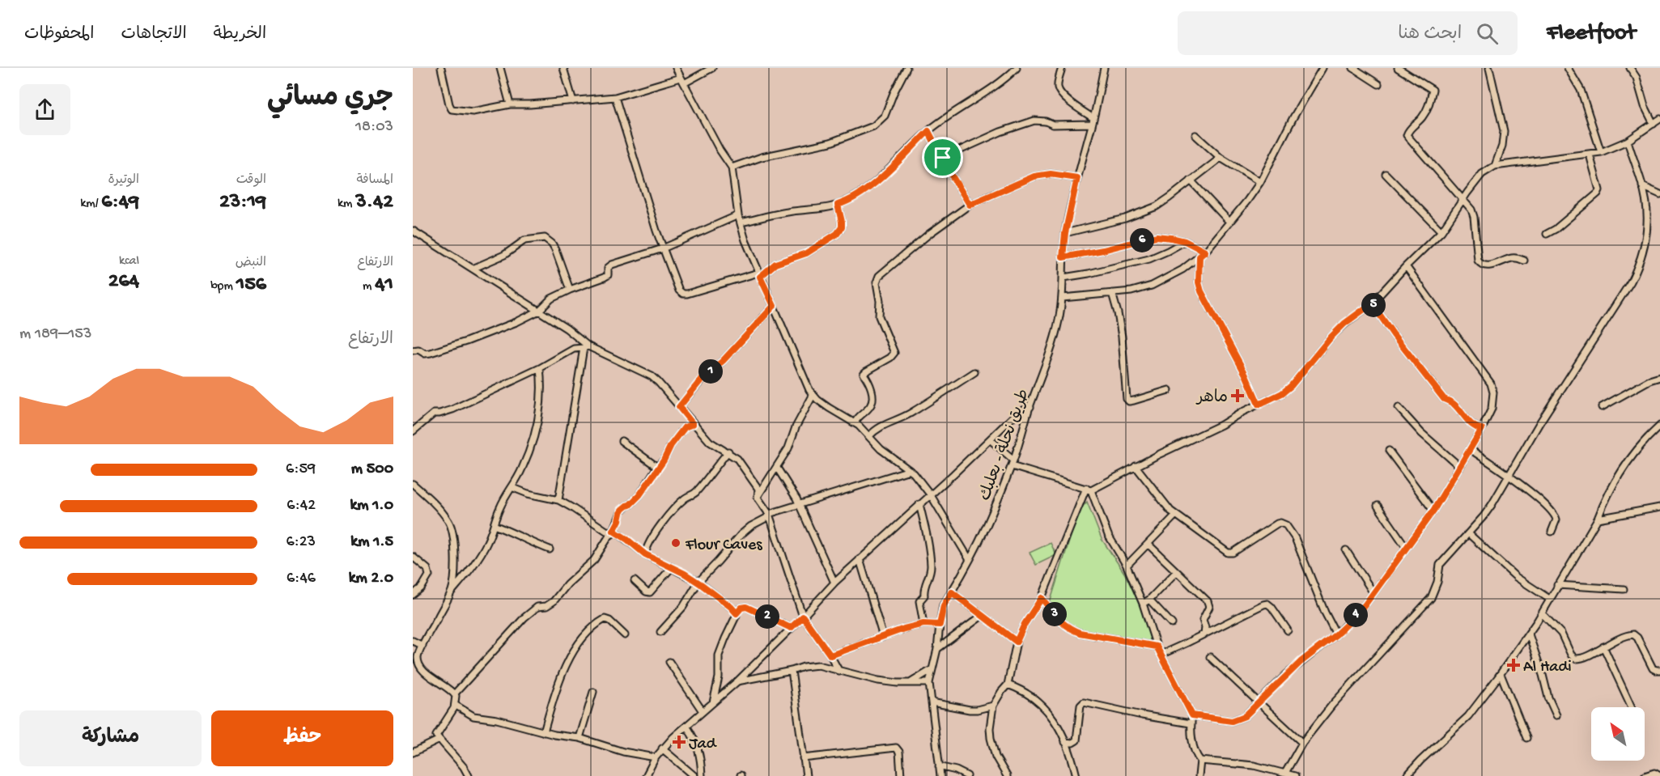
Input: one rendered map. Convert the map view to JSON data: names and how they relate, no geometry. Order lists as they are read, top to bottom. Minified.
{"streets":{"street":["طريق نحلة - بعلبك"]},"places":{"health":["ماهر","Al Hadi","Jad"],"other":["Flour Caves"]},"north":"top left","page":{"header":"Fleetfoot","search":"ابحث هنا","nav":["الخريطة","الاتجاهات","المحفوظات"],"heading":["جري مسائي","18:03"],"stats":[["المسافة","3.42 km"],["الوقت","23:19"],["الوتيرة","6:49 /km"],["الارتفاع","41 m"],["النبض","156 bpm"],["kcal","264"]],"pins":["6","5","1","3","4","2"],"chart":["الارتفاع","153–189 m"],"list":[{"name":"500 m","note":"6:59"},{"name":"1.0 km","note":"6:42"},{"name":"1.5 km","note":"6:23"},{"name":"2.0 km","note":"6:46"}],"buttons":["حفظ","مشاركة"]}}
